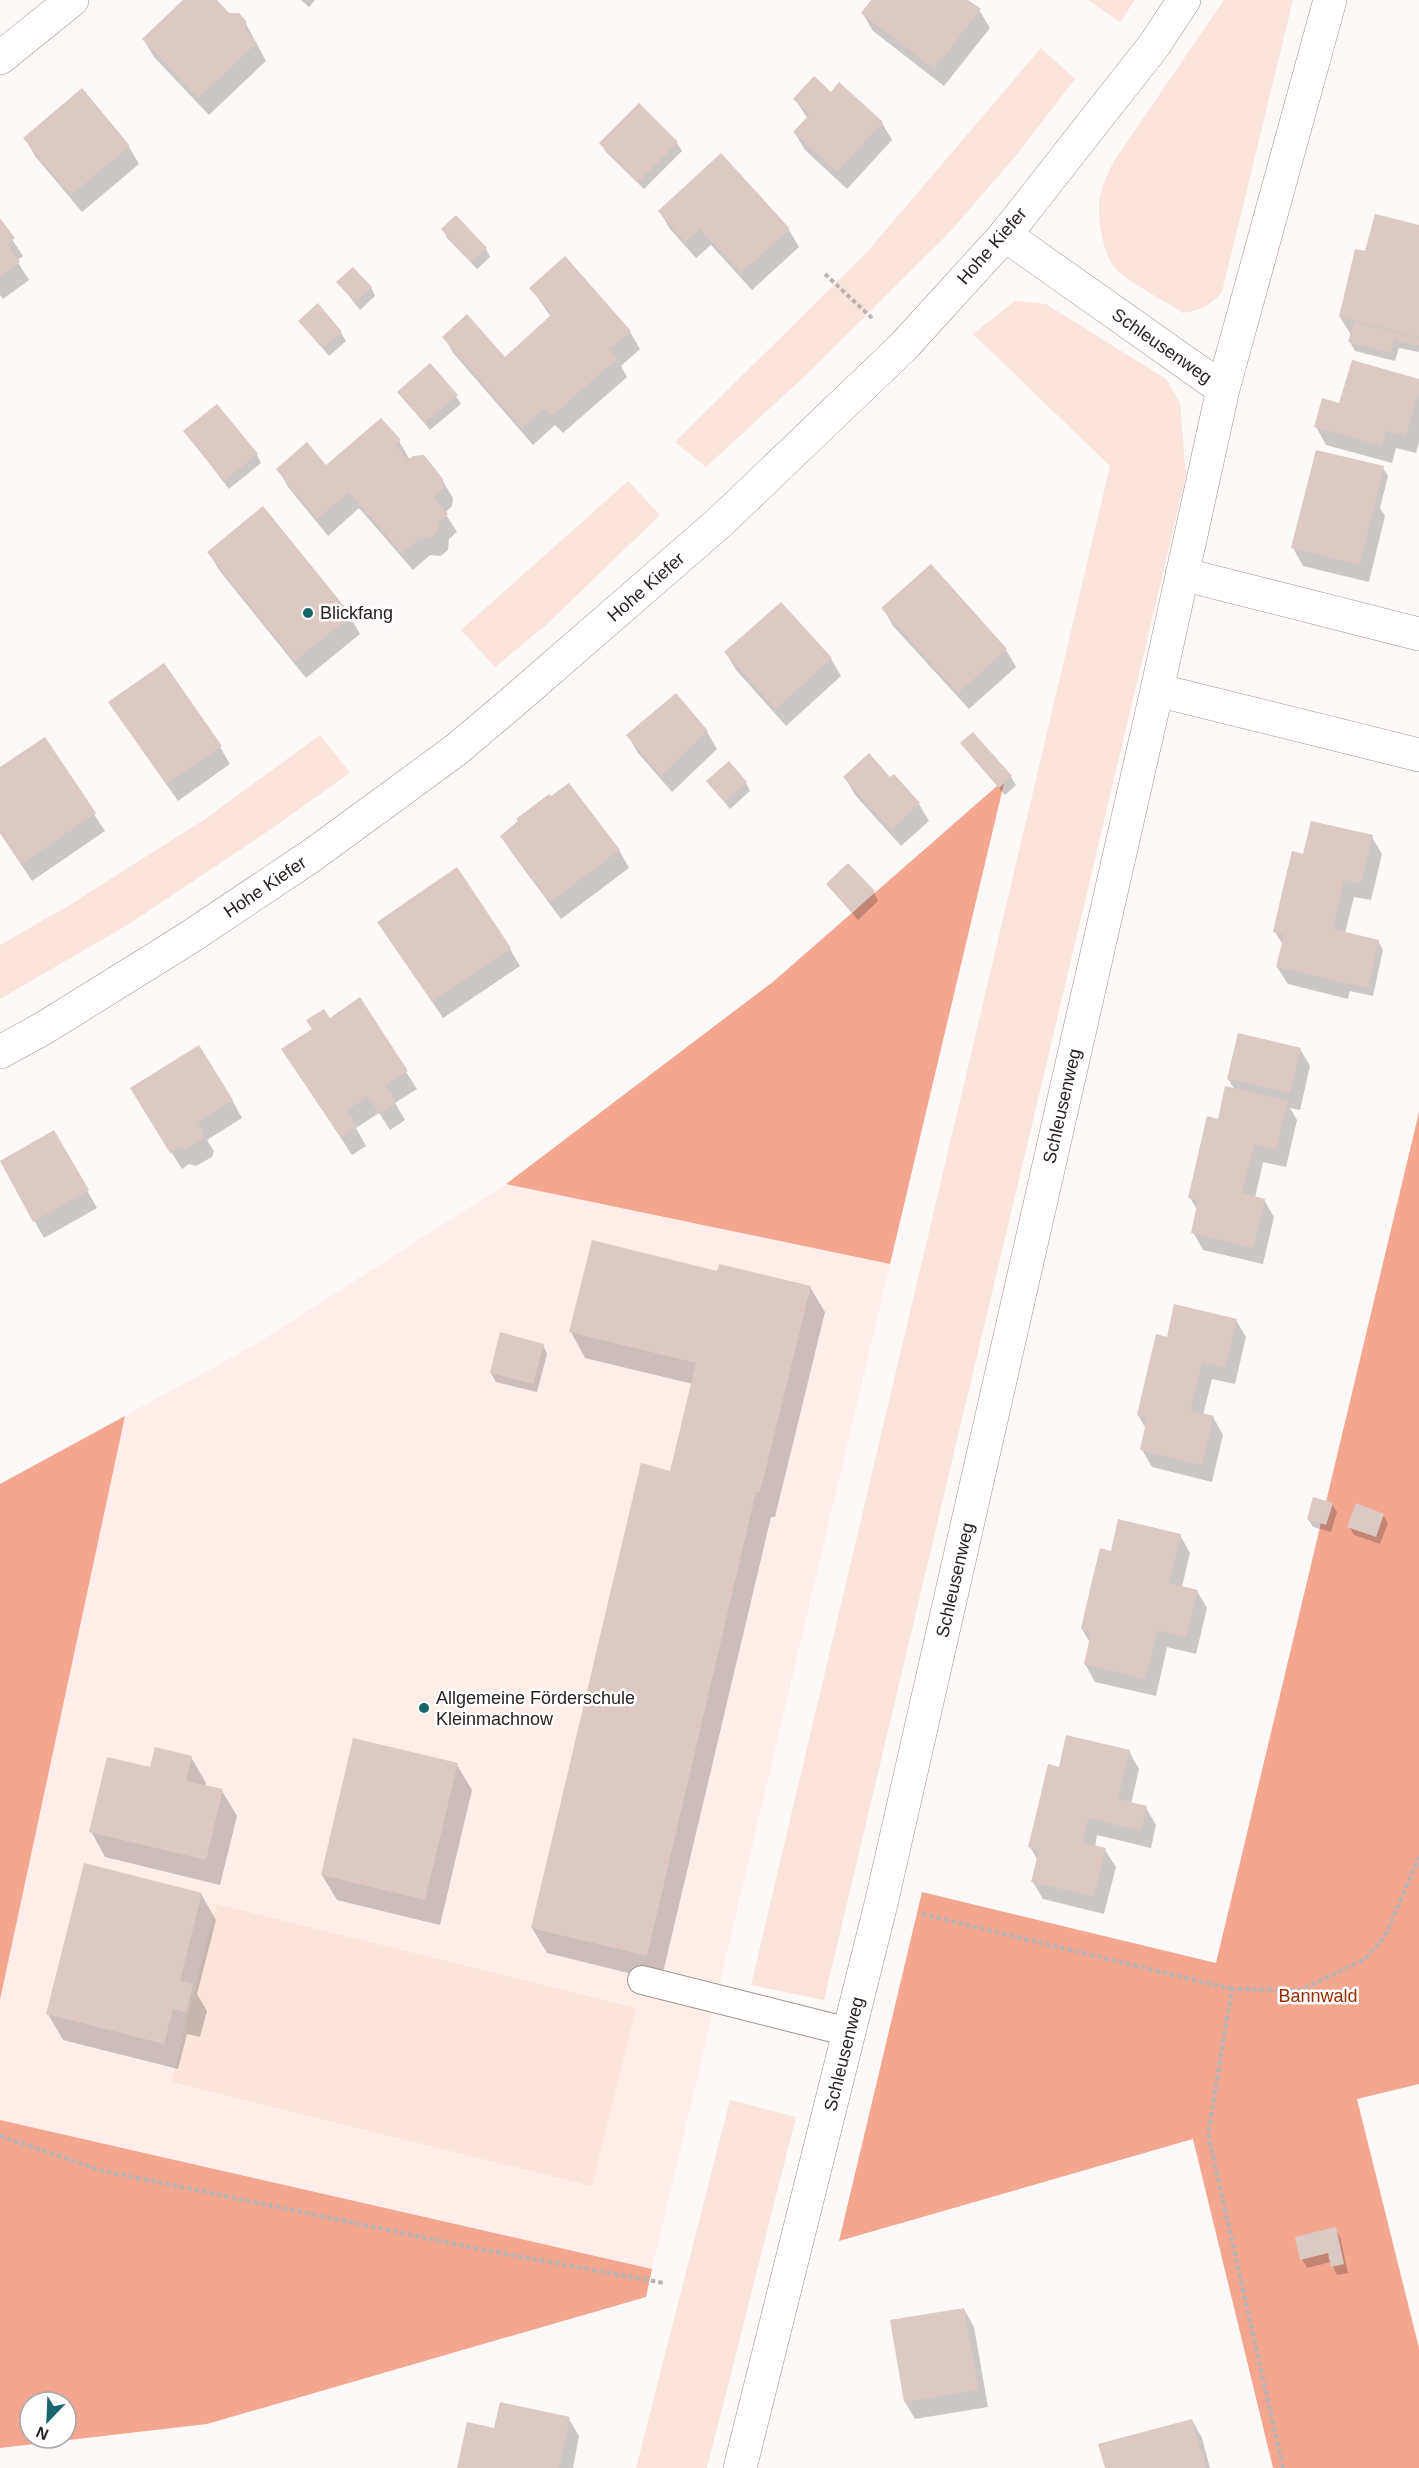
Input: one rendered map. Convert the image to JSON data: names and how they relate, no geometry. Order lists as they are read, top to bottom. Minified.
{"streets":{"street":["Hohe Kiefer","Schleusenweg"]},"crossings":[["Hohe Kiefer","Schleusenweg"]],"parks":["Bannwald"],"places":["Blickfang","Allgemeine Förderschule Kleinmachnow"],"north":"bottom left"}
